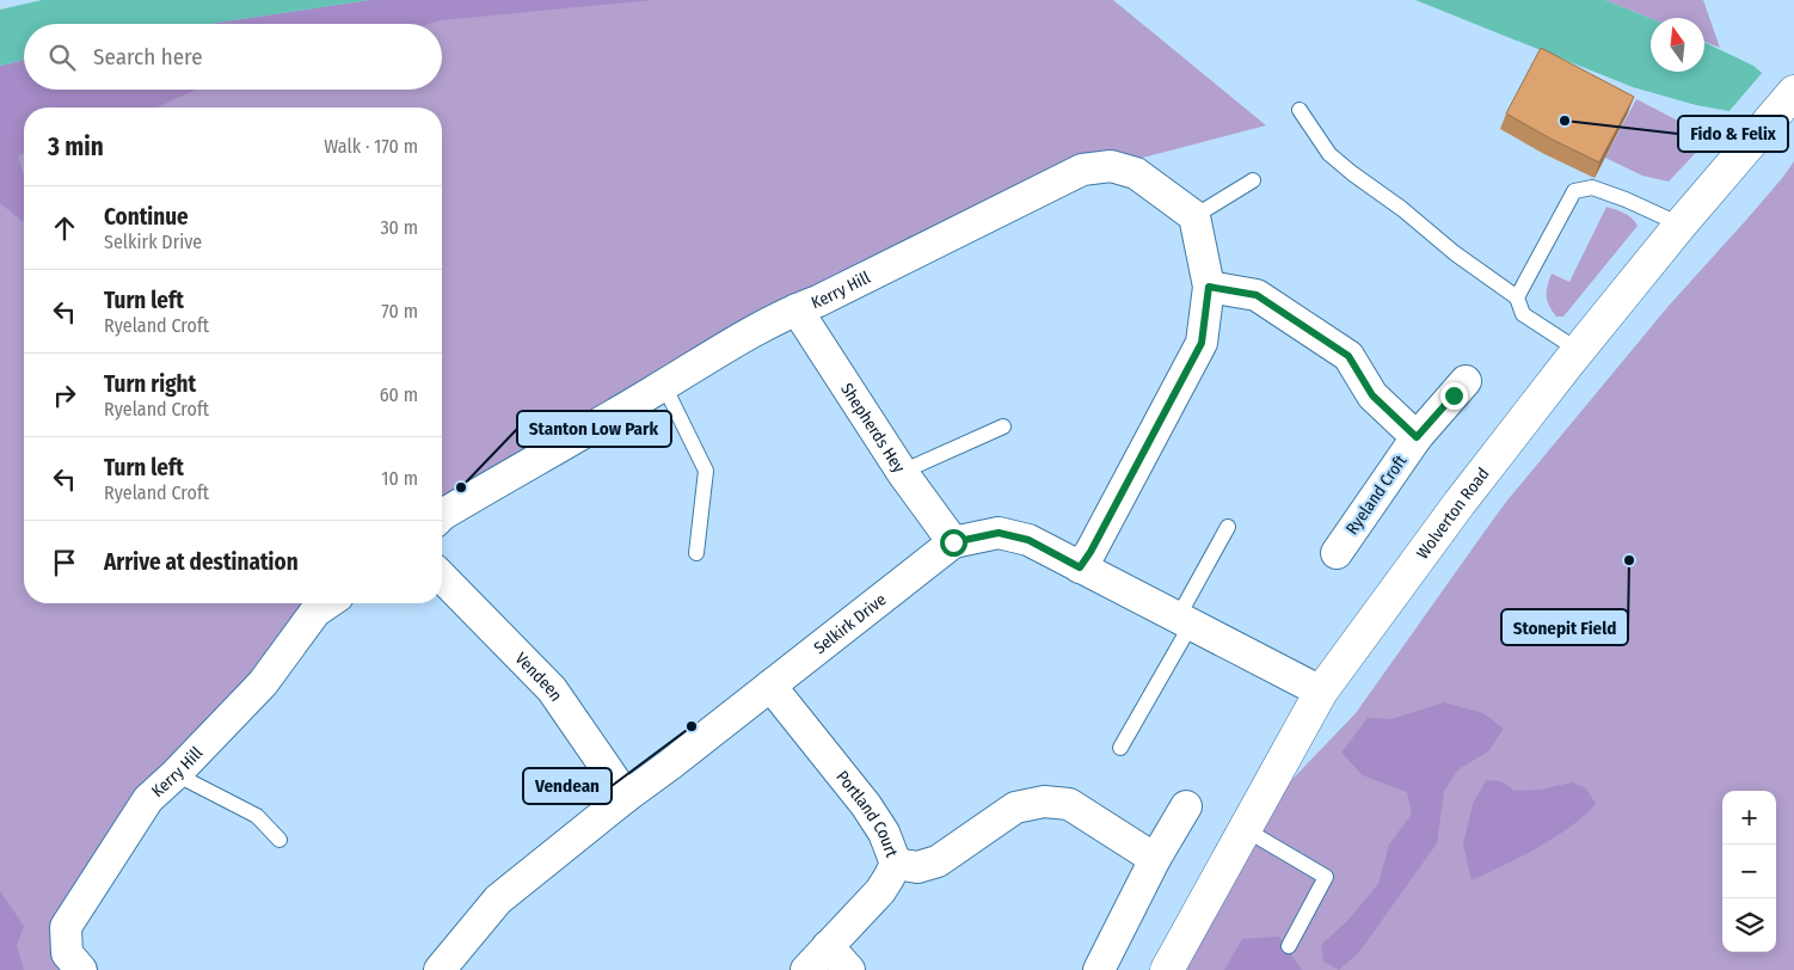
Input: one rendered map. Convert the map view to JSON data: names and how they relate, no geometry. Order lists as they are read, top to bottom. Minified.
{"streets":{"street":["Kerry Hill","Shepherds Hey","Ryeland Croft","Wolverton Road","Selkirk Drive","Vendeen","Portland Court"]},"crossings":[["Kerry Hill","Shepherds Hey"],["Shepherds Hey","Selkirk Drive"],["Wolverton Road","Selkirk Drive"],["Selkirk Drive","Vendeen"],["Selkirk Drive","Portland Court"]],"places":["Fido & Felix","Stanton Low Park","Stonepit Field","Vendean"],"north":"top","page":{"search":"Search here","heading":["3 min","Walk · 170 m"],"list":[["Continue","Selkirk Drive","30 m"],["Turn left","Ryeland Croft","70 m"],["Turn right","Ryeland Croft","60 m"],["Turn left","Ryeland Croft","10 m"],"Arrive at destination"],"map_buttons":["+","−"]}}
